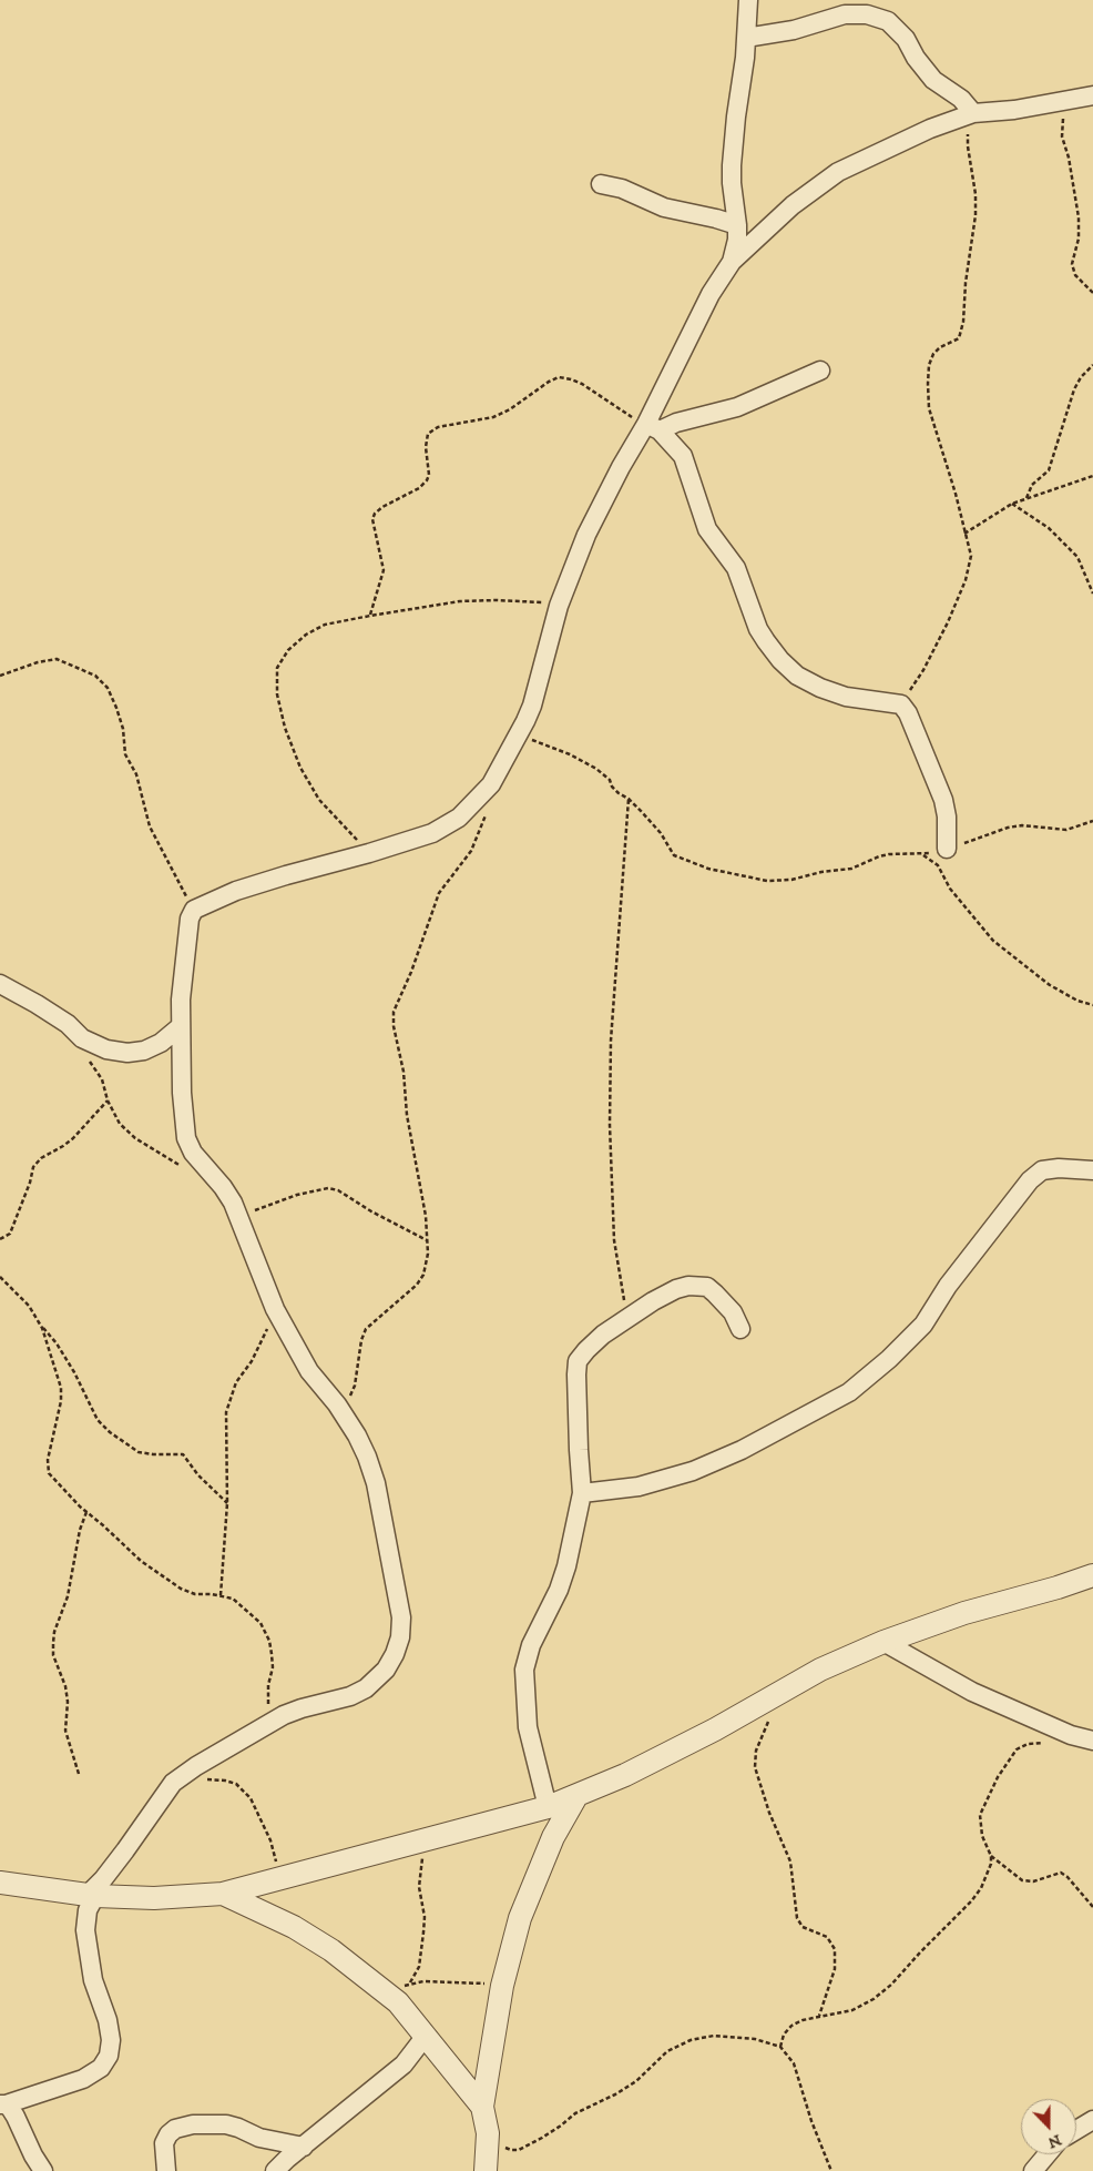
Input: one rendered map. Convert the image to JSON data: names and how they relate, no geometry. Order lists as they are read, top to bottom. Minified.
{"north":"bottom"}
